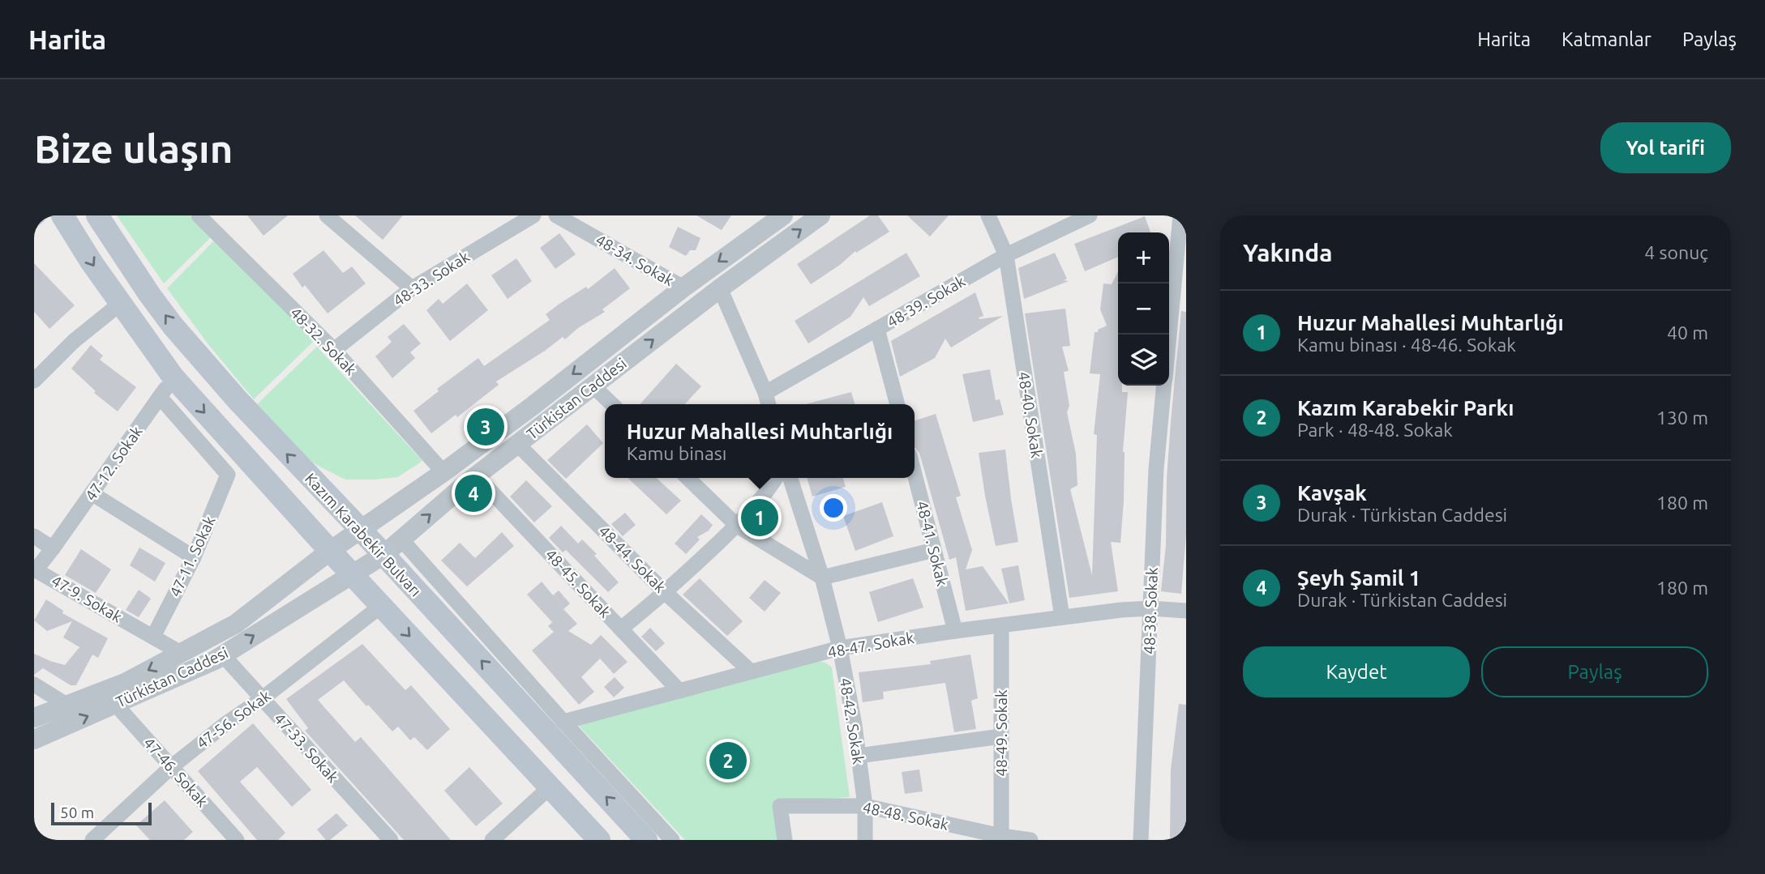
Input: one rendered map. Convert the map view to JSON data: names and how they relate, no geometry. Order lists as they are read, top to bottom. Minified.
{"streets":{"main road":["Kazım Karabekir Bulvarı"],"street":["48-34. Sokak","48-33. Sokak","48-39. Sokak","48-32. Sokak","Türkistan Caddesi","48-40. Sokak","47-12. Sokak","48-41. Sokak","47-11. Sokak","48-44. Sokak","48-45. Sokak","47-9. Sokak","48-38. Sokak","48-47. Sokak","47-56. Sokak","48-42. Sokak","48-49. Sokak","47-33. Sokak","47-46. Sokak","48-48. Sokak"]},"crossings":[["48-34. Sokak","Türkistan Caddesi"],["48-33. Sokak","48-32. Sokak"],["48-39. Sokak","48-40. Sokak"],["48-32. Sokak","Türkistan Caddesi"],["Türkistan Caddesi","Kazım Karabekir Bulvarı"],["Türkistan Caddesi","48-44. Sokak"],["Türkistan Caddesi","48-45. Sokak"],["Türkistan Caddesi","47-9. Sokak"],["Türkistan Caddesi","47-33. Sokak"],["Türkistan Caddesi","47-46. Sokak"],["48-40. Sokak","48-47. Sokak"],["47-12. Sokak","47-11. Sokak"],["47-12. Sokak","47-9. Sokak"],["48-41. Sokak","48-47. Sokak"],["47-11. Sokak","47-9. Sokak"],["48-44. Sokak","48-47. Sokak"],["48-45. Sokak","48-47. Sokak"],["48-38. Sokak","48-47. Sokak"],["48-47. Sokak","48-42. Sokak"],["48-47. Sokak","48-49. Sokak"],["47-56. Sokak","47-33. Sokak"],["47-56. Sokak","47-46. Sokak"],["48-42. Sokak","48-48. Sokak"],["48-49. Sokak","48-48. Sokak"]],"scale_bar":"50 m","page":{"header":"Harita","nav":["Harita","Katmanlar","Paylaş"],"buttons":["Yol tarifi",["Kaydet","Paylaş"]],"title":"Bize ulaşın","heading":["Yakında","4 sonuç"],"map_buttons":["+","−"],"list":[{"mark":"1","name":"Huzur Mahallesi Muhtarlığı","note":"Kamu binası · 48-46. Sokak","value":"40 m"},{"mark":"2","name":"Kazım Karabekir Parkı","note":"Park · 48-48. Sokak","value":"130 m"},{"mark":"3","name":"Kavşak","note":"Durak · Türkistan Caddesi","value":"180 m"},{"mark":"4","name":"Şeyh Şamil 1","note":"Durak · Türkistan Caddesi","value":"180 m"}],"popup":["Huzur Mahallesi Muhtarlığı","Kamu binası"],"pins":["3","4","1","2"],"scale":"50 m"}}
